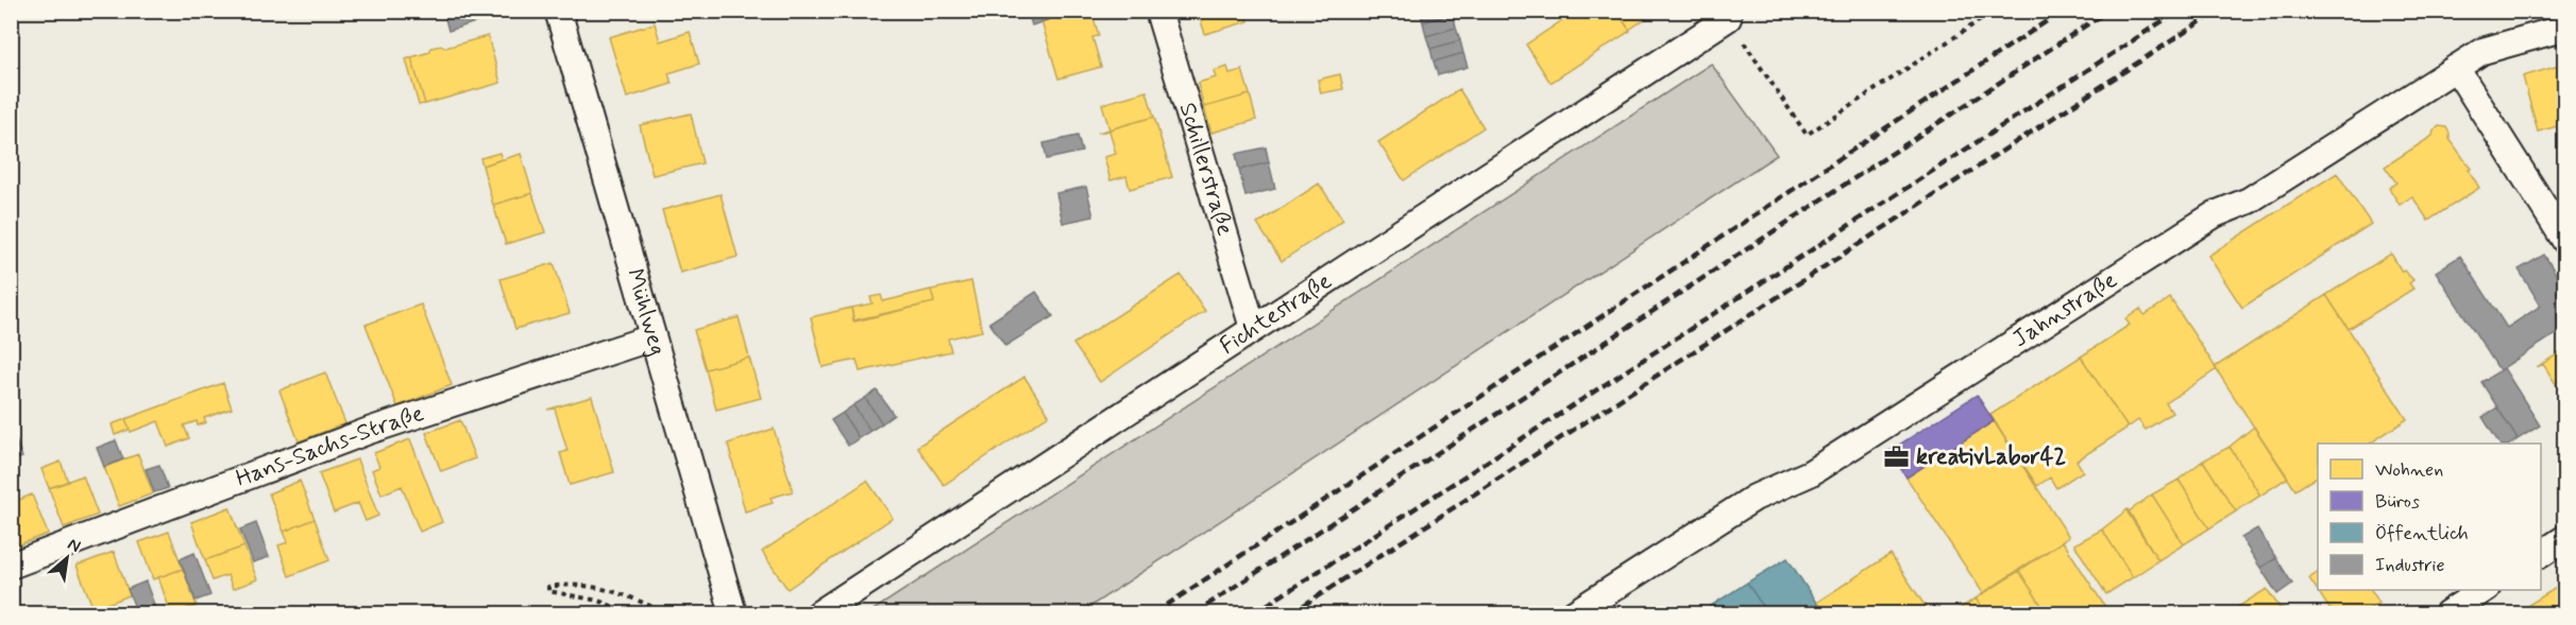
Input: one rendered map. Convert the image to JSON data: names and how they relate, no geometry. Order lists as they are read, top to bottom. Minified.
{"streets":{"street":["Schillerstraße","Jahnstraße","Mühlweg","Fichtestraße","Hans-Sachs-Straße"]},"crossings":[["Schillerstraße","Fichtestraße"],["Mühlweg","Hans-Sachs-Straße"]],"places":{"office":["kreativLabor42"]},"legend":["Wohnen","Büros","Öffentlich","Industrie"],"north":"top right"}
